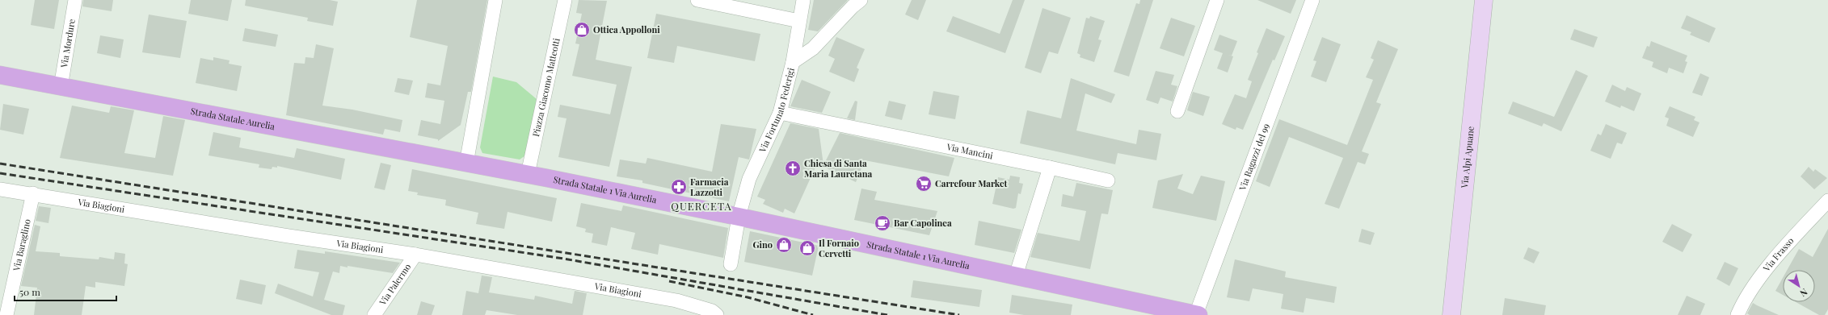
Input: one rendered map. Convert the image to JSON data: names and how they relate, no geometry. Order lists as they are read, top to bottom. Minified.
{"streets":{"main road":["Strada Statale Aurelia","Via Alpi Apuane","Strada Statale 1 Via Aurelia"],"street":["Via Mordure","Piazza Giacomo Matteotti","Via Fortunato Federigi","Via Mancini","Via Ragazzi del 99","Via Biagioni","Via Baraglino","Via Frasso","Via Palermo"]},"crossings":[["Via Mordure","Strada Statale Aurelia"],["Piazza Giacomo Matteotti","Strada Statale 1 Via Aurelia"],["Via Fortunato Federigi","Via Mancini"],["Via Fortunato Federigi","Strada Statale 1 Via Aurelia"],["Strada Statale Aurelia","Strada Statale 1 Via Aurelia"],["Via Ragazzi del 99","Strada Statale 1 Via Aurelia"],["Via Biagioni","Via Baraglino"],["Via Biagioni","Via Palermo"]],"districts":["QUERCETA"],"places":{"shop":["Ottica Appolloni","Gino","Il Fornaio Cervetti"],"church":["Chiesa di Santa Maria Lauretana"],"supermarket":["Carrefour Market"],"pharmacy":["Farmacia Lazzotti"],"cafe":["Bar Capolinea"]},"scale_bar":"50 m","north":"bottom right"}
